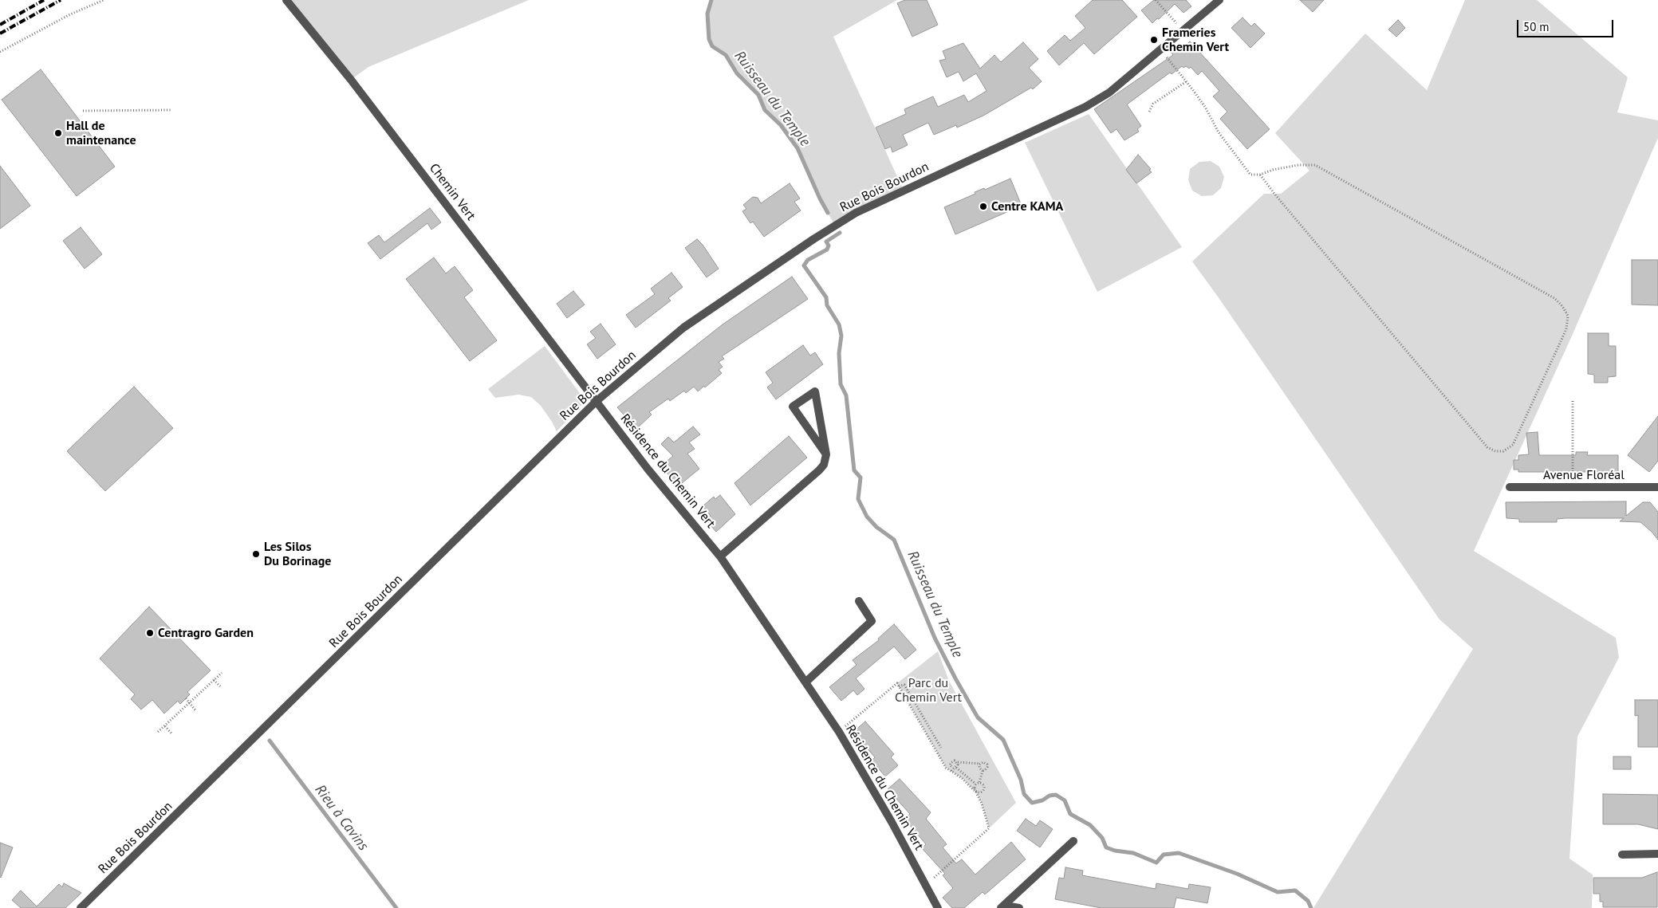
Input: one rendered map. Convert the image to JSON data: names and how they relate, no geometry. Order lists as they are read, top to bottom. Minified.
{"streets":{"street":["Rue Bois Bourdon","Chemin Vert","Résidence du Chemin Vert","Avenue Floréal"]},"crossings":[["Rue Bois Bourdon","Chemin Vert"],["Rue Bois Bourdon","Résidence du Chemin Vert"],["Chemin Vert","Résidence du Chemin Vert"]],"water":["Ruisseau du Temple","Rieu à Cavins"],"parks":["Parc du Chemin Vert"],"places":["Frameries Chemin Vert","Hall de maintenance","Centre KAMA","Les Silos Du Borinage","Centragro Garden"],"scale_bar":"50 m"}
